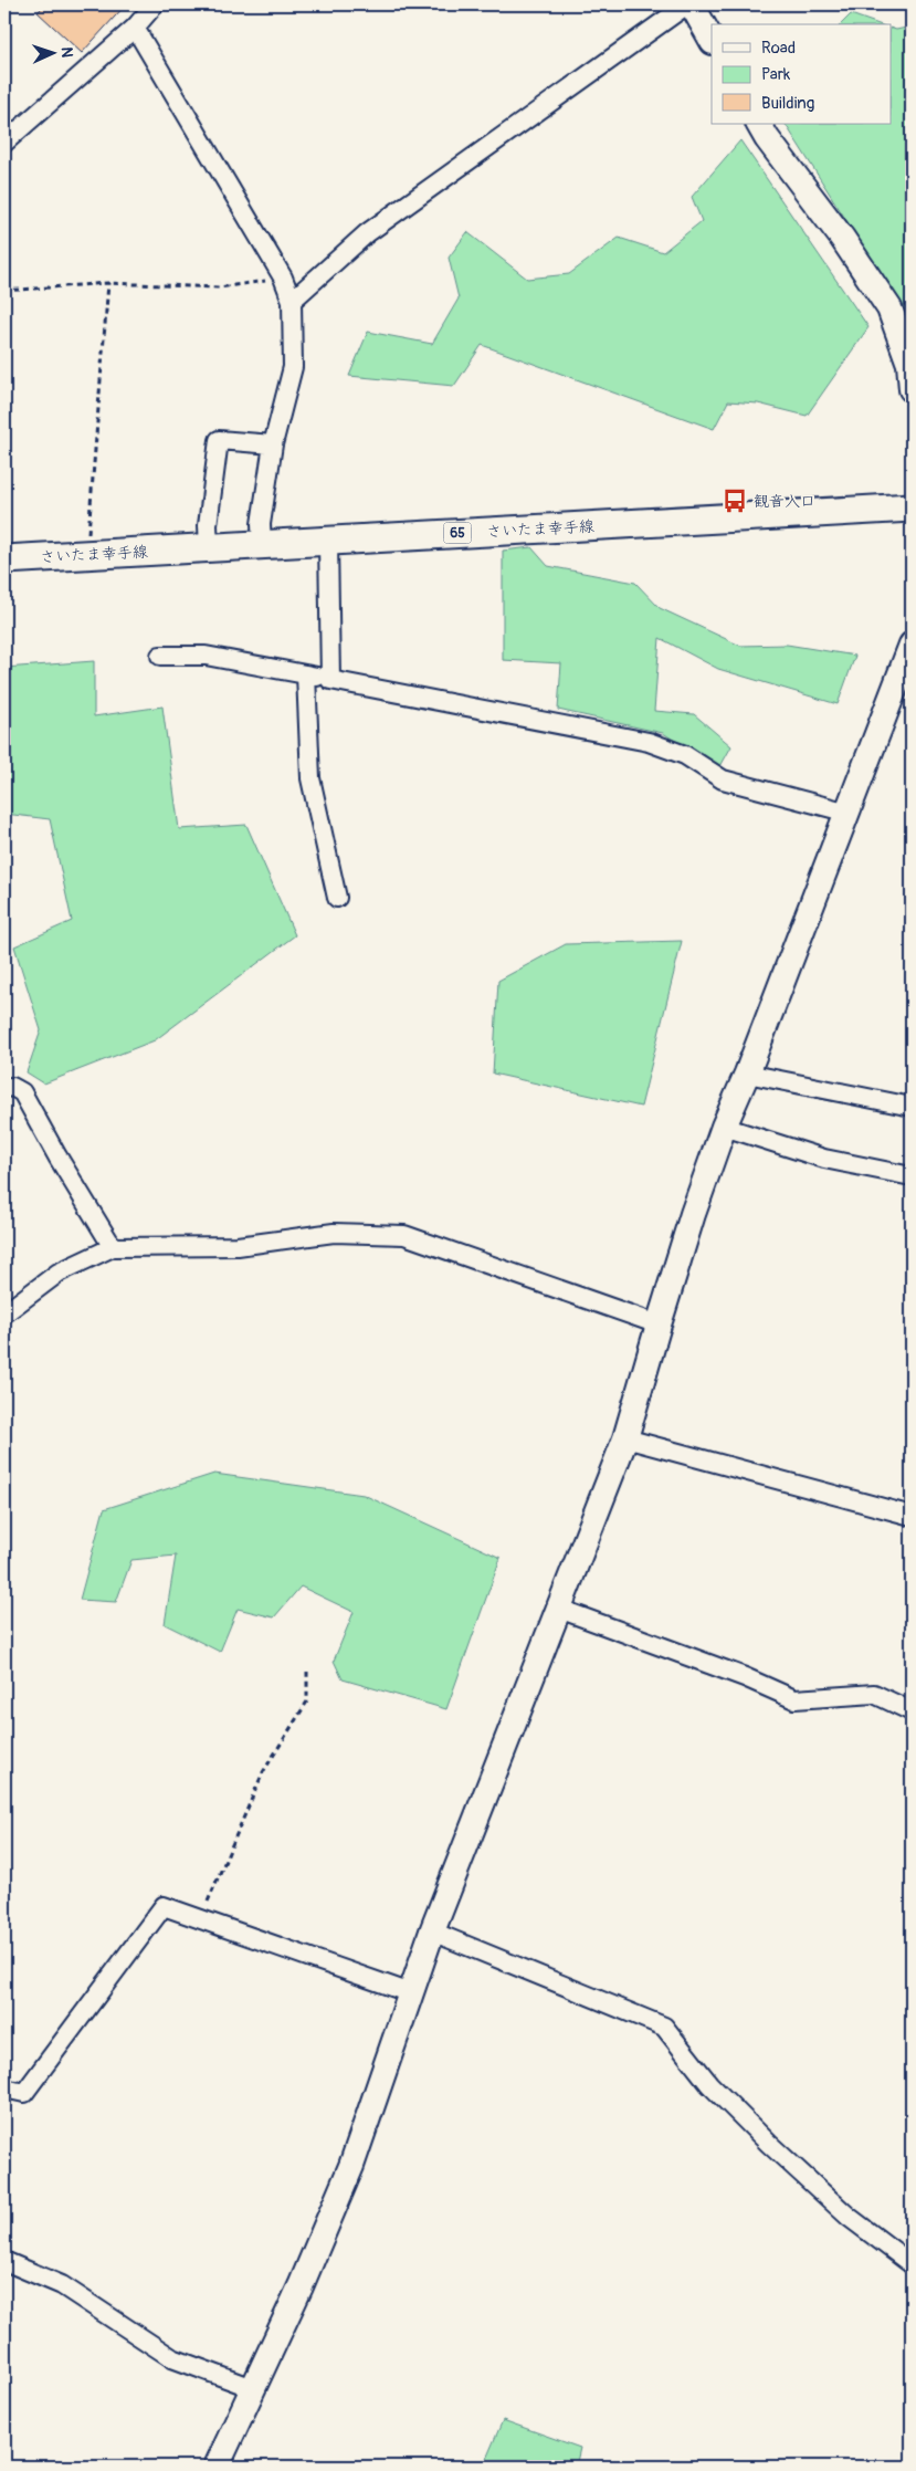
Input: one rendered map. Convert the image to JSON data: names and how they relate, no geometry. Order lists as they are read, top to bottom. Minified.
{"streets":{"main road":["さいたま幸手線","65"]},"places":{"bus stop":["観音入口"]},"legend":["Road","Park","Building"],"north":"right"}
